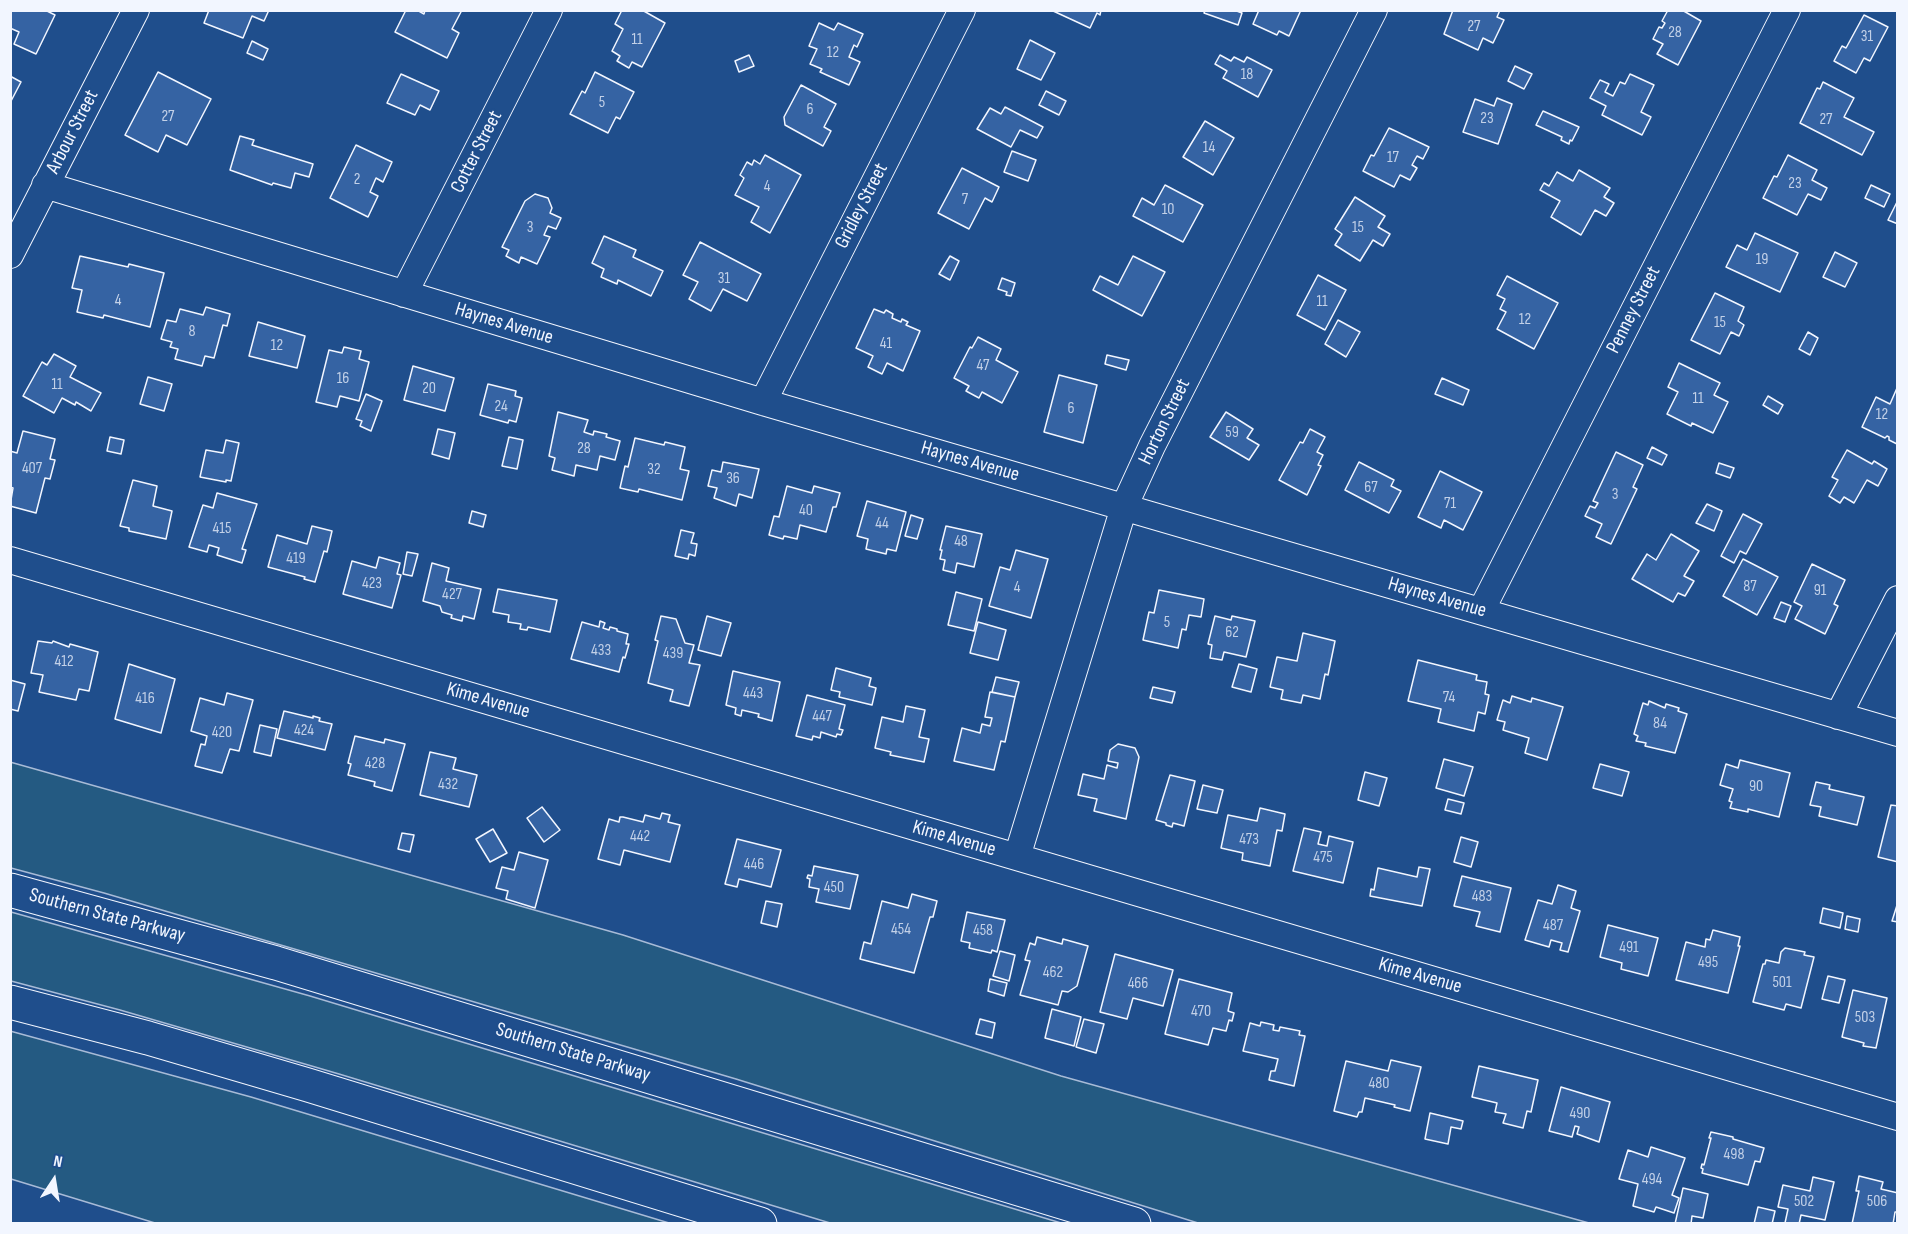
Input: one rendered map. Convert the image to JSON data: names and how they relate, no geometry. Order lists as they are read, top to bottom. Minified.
{"streets":{"highway":["Southern State Parkway"],"street":["Arbour Street","Cotter Street","Gridley Street","Penney Street","Haynes Avenue","Horton Street","Kime Avenue"]},"crossings":[["Arbour Street","Haynes Avenue"],["Cotter Street","Haynes Avenue"],["Gridley Street","Haynes Avenue"],["Penney Street","Haynes Avenue"],["Haynes Avenue","Horton Street"],["Horton Street","Kime Avenue"]],"house_numbers":["27","28","31","11","12","18","5","6","27","23","27","14","17","2","23","4","7","10","3","15","19","31","4","11","12","15","8","41","12","47","16","11","20","11","24","6","12","59","28","407","32","36","67","3","71","40","44","415","48","419","423","87","4","91","427","5","62","433","439","412","443","74","416","447","84","424","420","428","432","90","442","473","475","446","450","483","487","454","458","491","495","462","501","466","470","503","480","490","498","494","502","506"],"north":"top"}
